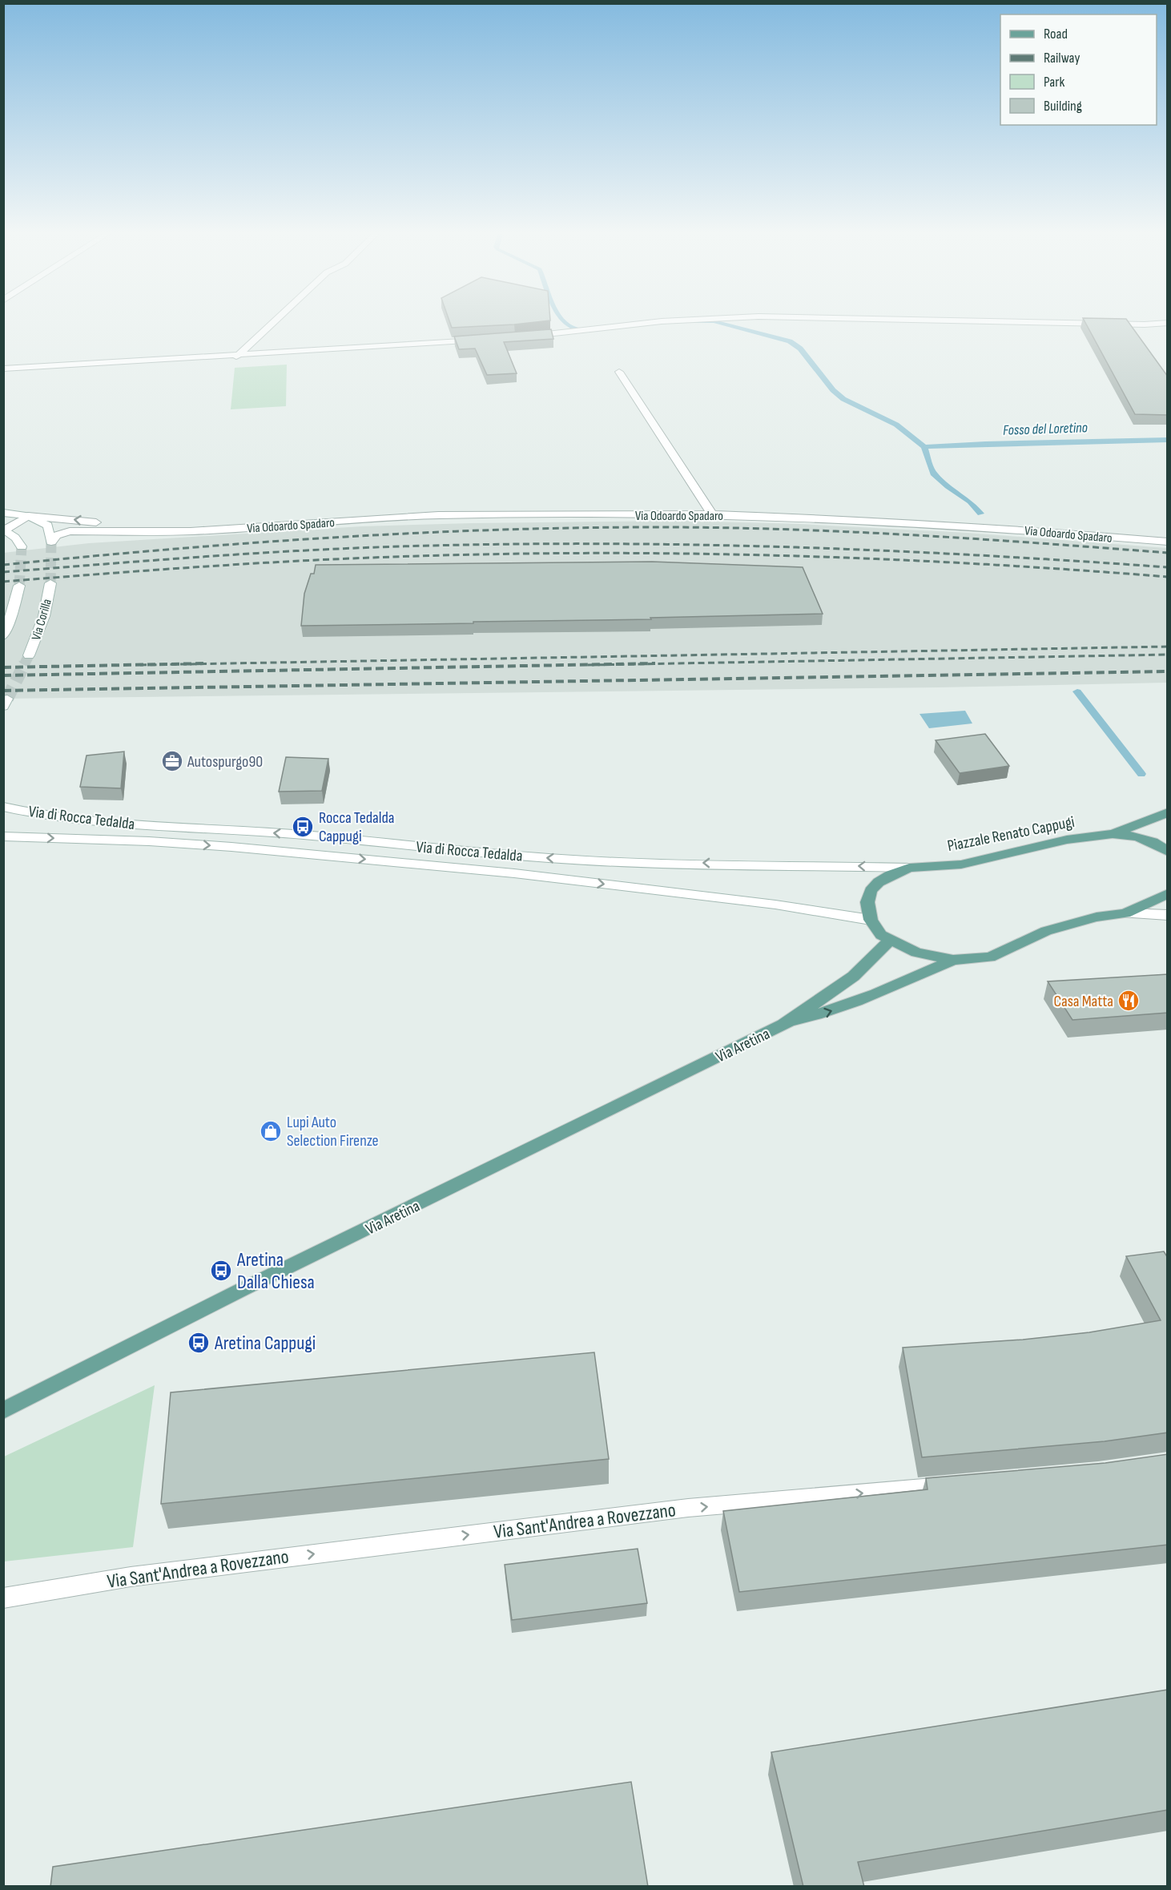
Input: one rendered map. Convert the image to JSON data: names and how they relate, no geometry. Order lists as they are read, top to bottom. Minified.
{"streets":{"main road":["Piazzale Renato Cappugi","Via Aretina"],"street":["Via Odoardo Spadaro","Via Corilla","Via di Rocca Tedalda","Via Sant'Andrea a Rovezzano"]},"crossings":[["Via di Rocca Tedalda","Piazzale Renato Cappugi"]],"one_way":["Via Sant'Andrea a Rovezzano"],"water":["Fosso del Loretino"],"places":{"office":["Autospurgo90"],"bus stop":["Rocca Tedalda Cappugi","Aretina Dalla Chiesa","Aretina Cappugi"],"restaurant":["Casa Matta"],"shop":["Lupi Auto Selection Firenze"]},"legend":["Road","Railway","Park","Building"]}
